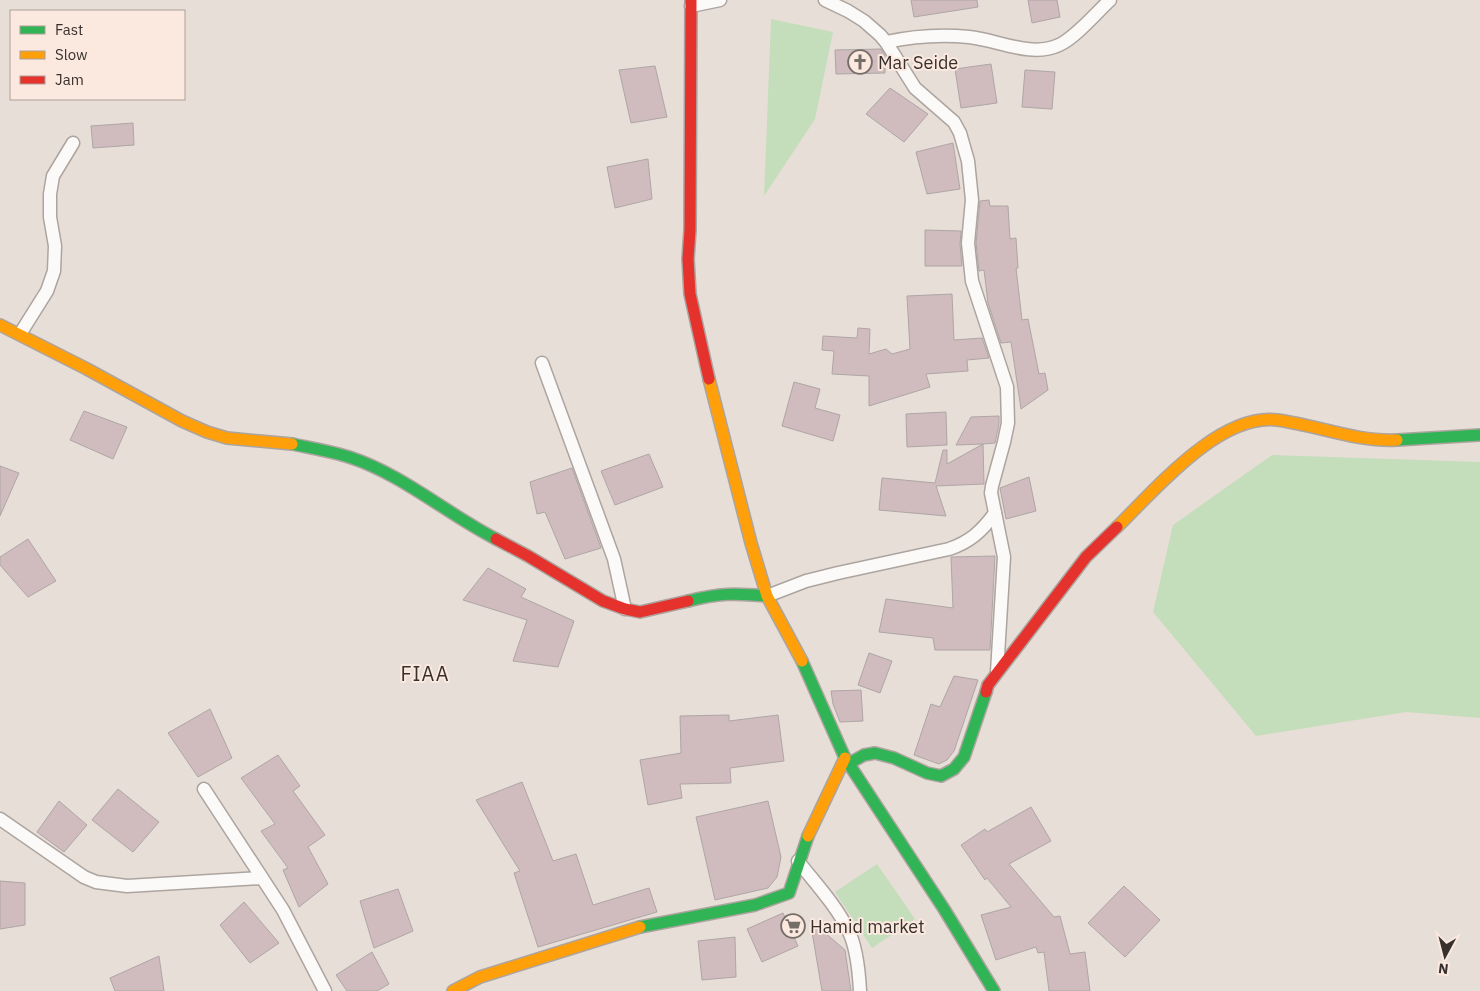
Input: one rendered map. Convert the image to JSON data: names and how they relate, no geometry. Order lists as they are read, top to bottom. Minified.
{"districts":["FIAA"],"places":{"church":["Mar Seide"],"supermarket":["Hamid market"]},"legend":["Fast","Slow","Jam"],"north":"bottom"}
